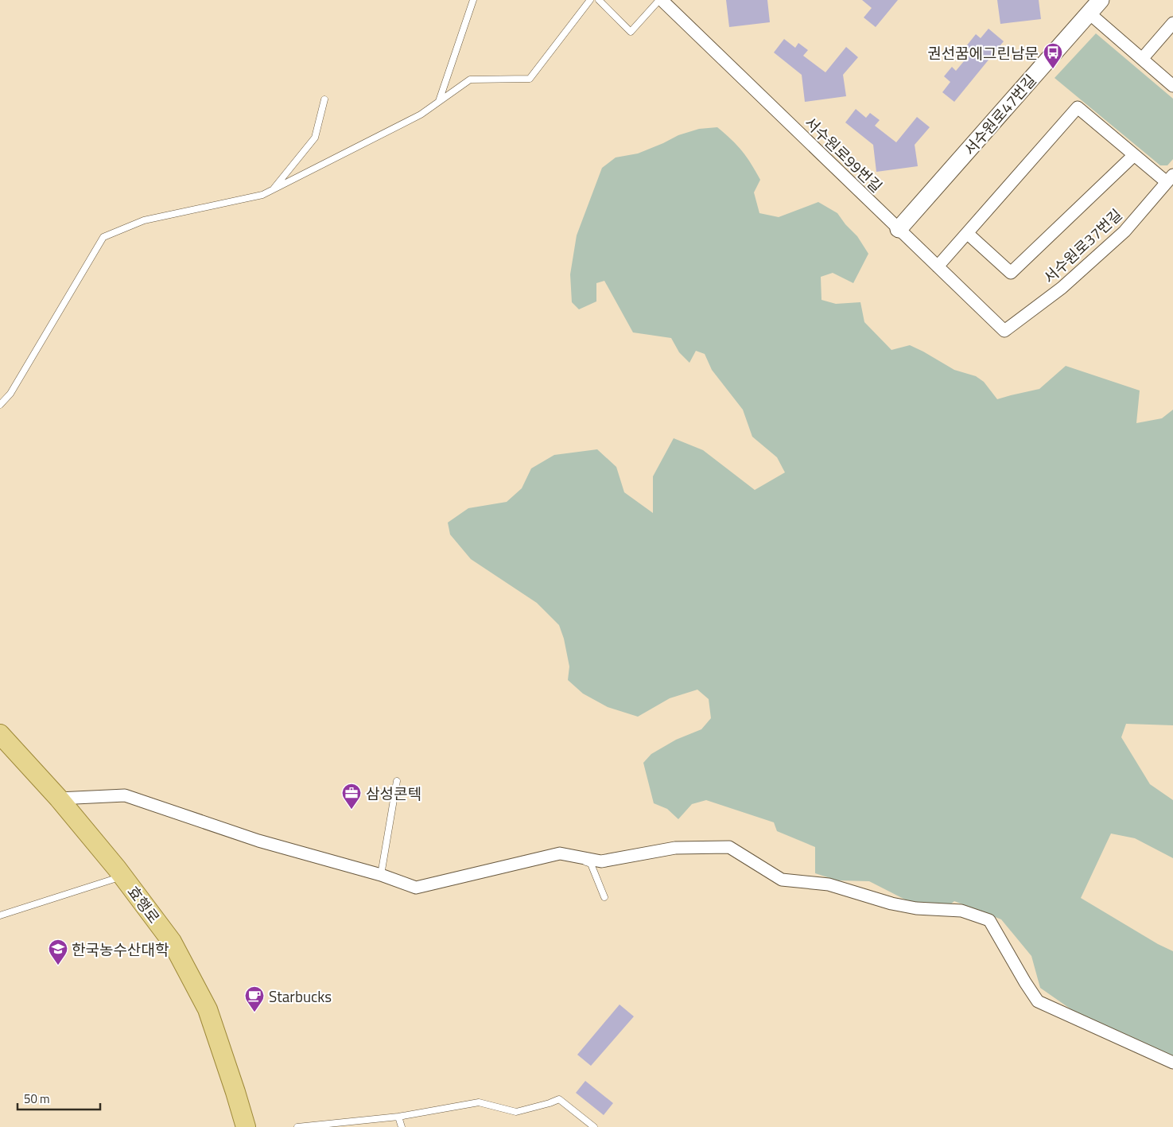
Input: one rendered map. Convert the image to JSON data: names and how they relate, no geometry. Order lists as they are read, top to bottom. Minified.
{"streets":{"main road":["효행로"],"street":["서수원로47번길","서수원로99번길","서수원로37번길"]},"crossings":[["서수원로47번길","서수원로99번길"],["서수원로99번길","서수원로37번길"]],"places":{"bus stop":["권선꿈에그린남문"],"office":["삼성콘텍"],"school or university":["한국농수산대학"],"cafe":["Starbucks"]},"scale_bar":"50 m"}
